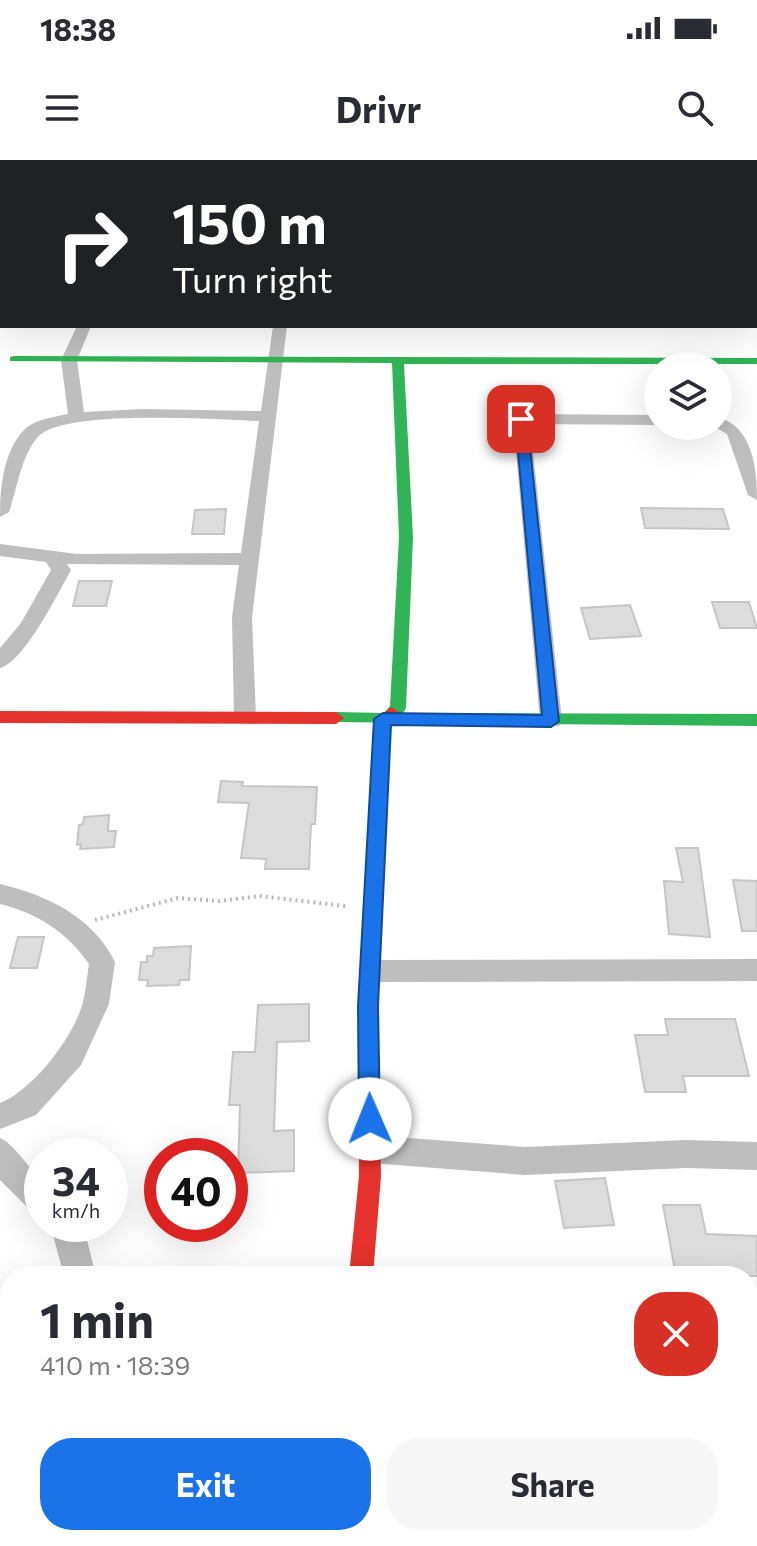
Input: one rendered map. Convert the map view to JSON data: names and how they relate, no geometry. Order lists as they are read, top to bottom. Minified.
{"page":{"status":"18:38","header":"Drivr","turn":["150 m","Turn right"],"speed":"34 km/h","limit":"40","heading":["1 min","410 m · 18:39"],"buttons":["Exit","Share"]}}
